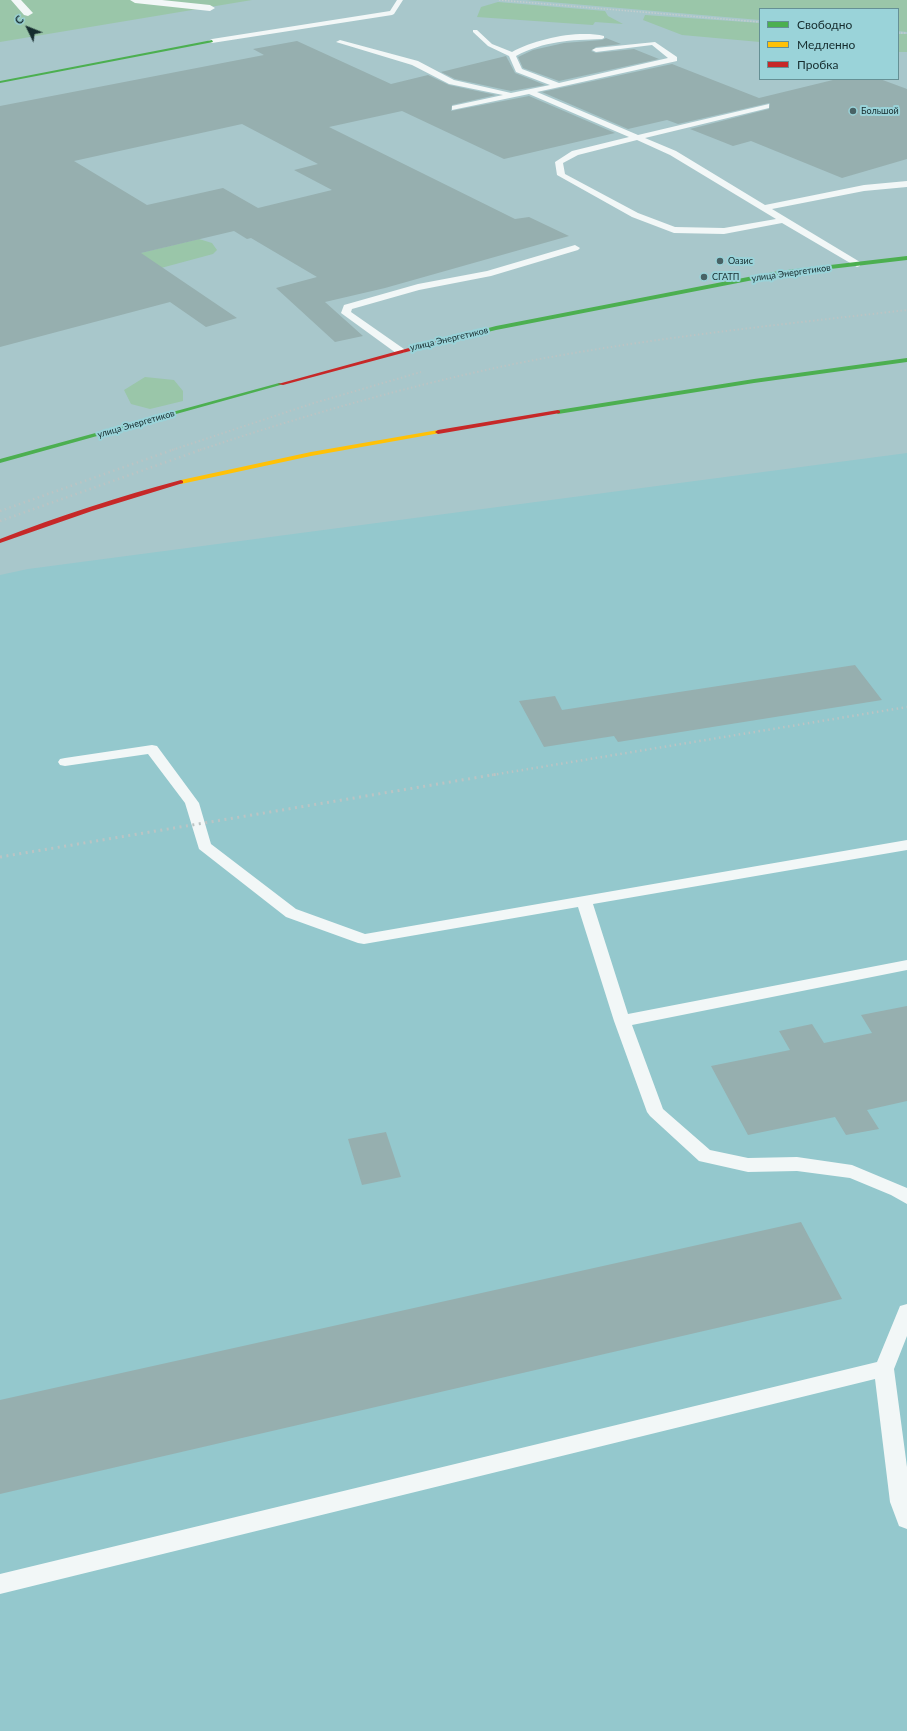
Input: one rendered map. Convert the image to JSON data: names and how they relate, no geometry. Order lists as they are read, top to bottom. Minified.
{"streets":{"street":["улица Энергетиков"]},"places":["Большой","Оазис","СГАТП"],"legend":["Свободно","Медленно","Пробка"],"north":"top left"}
